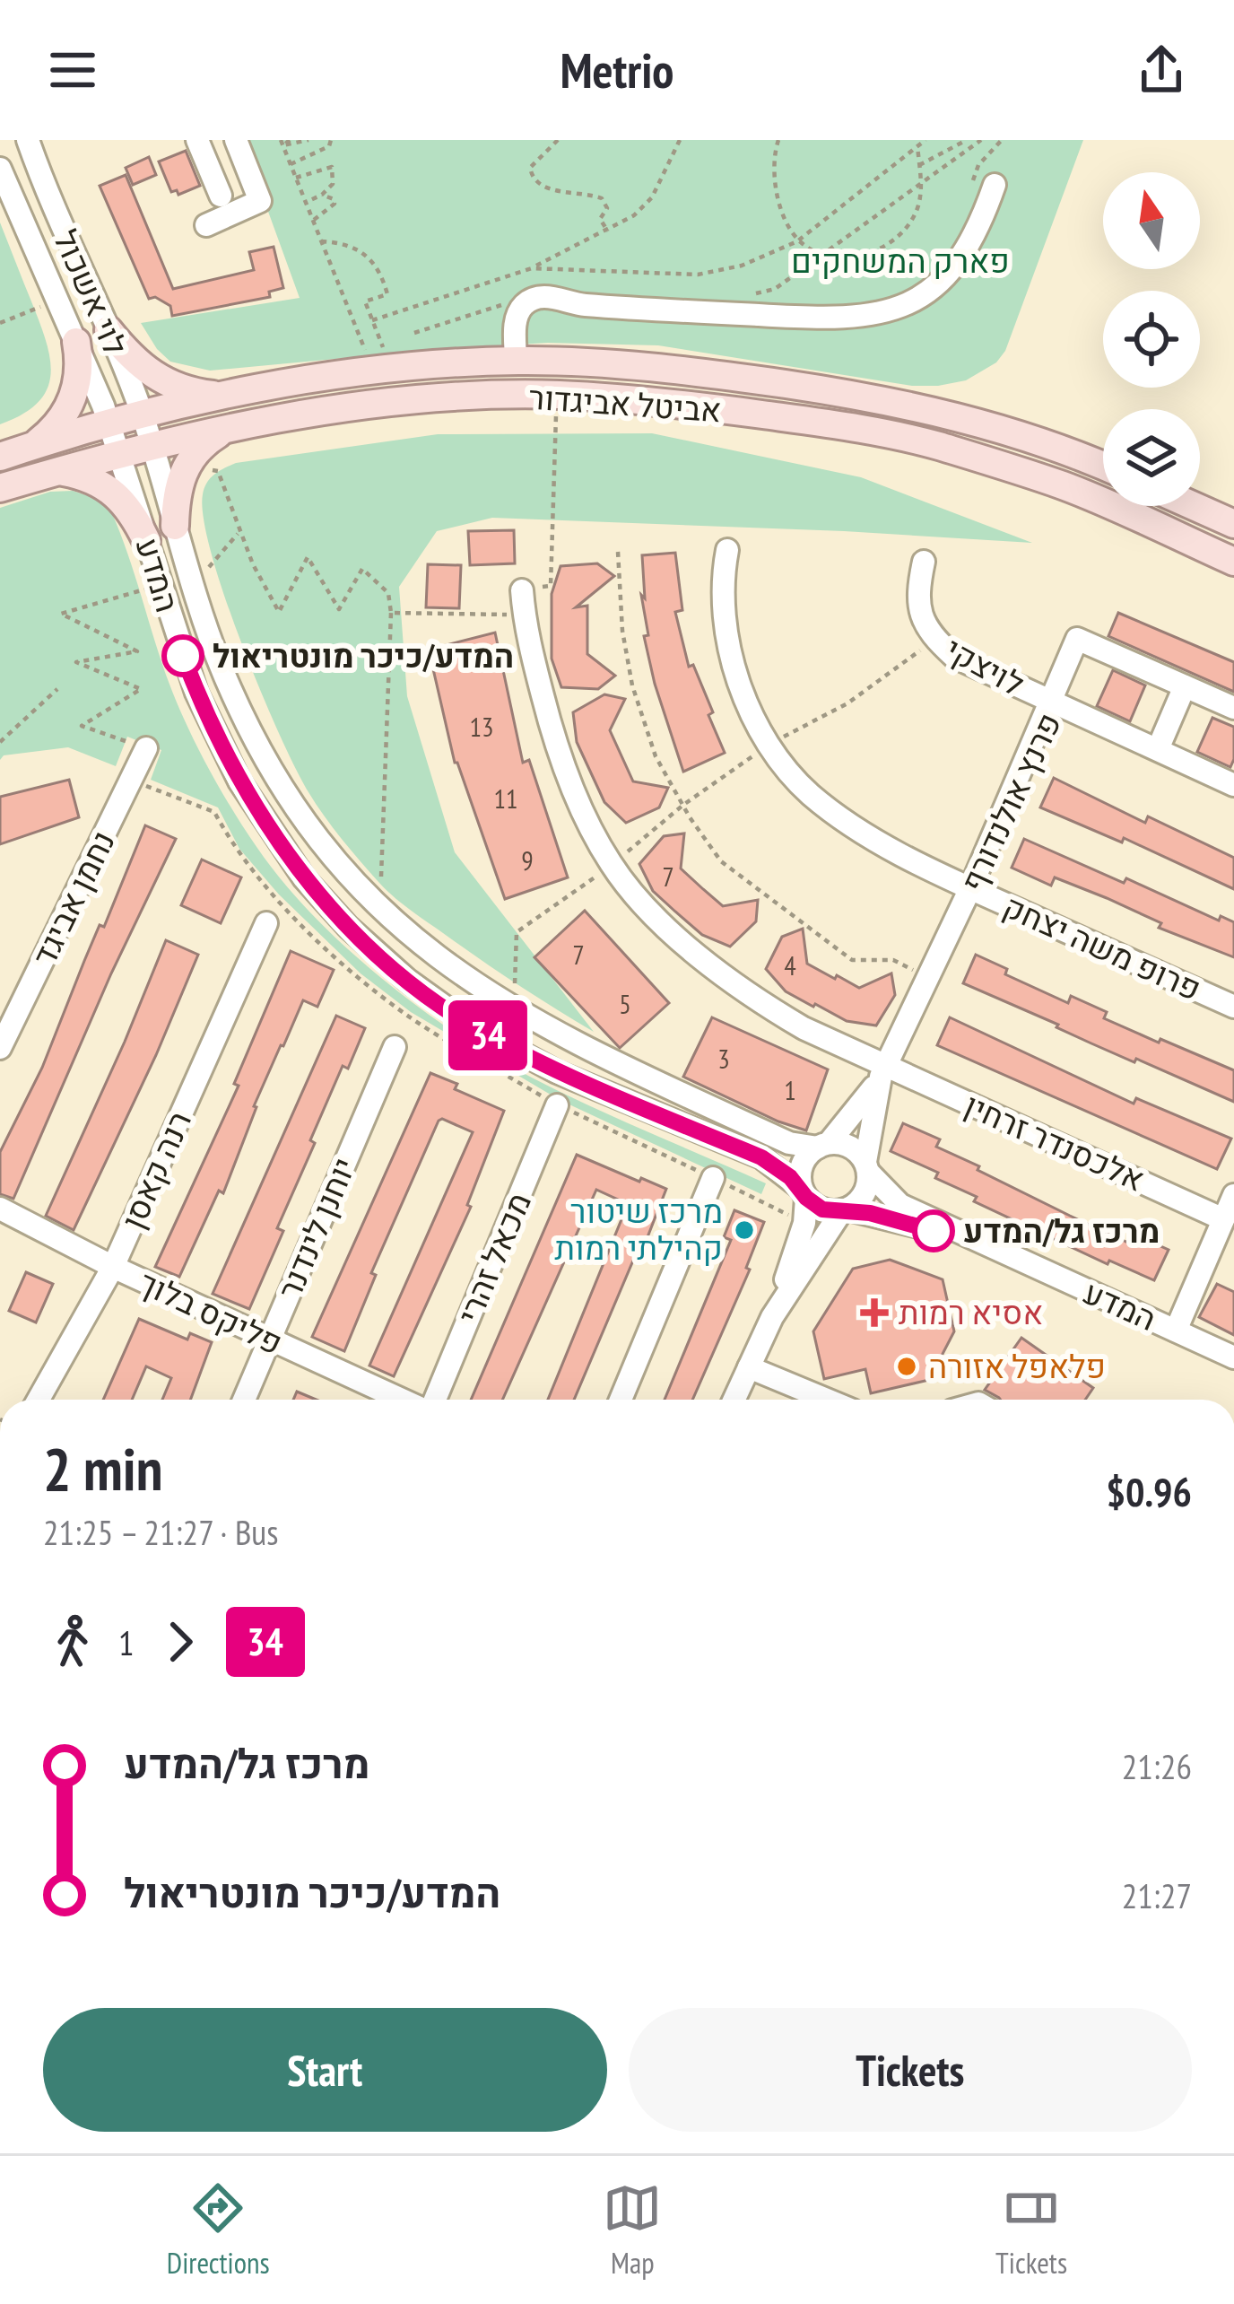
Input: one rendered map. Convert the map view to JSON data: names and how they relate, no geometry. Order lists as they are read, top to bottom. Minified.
{"streets":{"main road":["אביטל אביגדור"],"street":["לוי אשכול","המדע","לויצקי","פרנץ אולנדורף","נחמן אביגד","פרופ משה יצחק","אלכסנדר זרחין","רנה קאסן","יוחנן לינדנר","מכאל זהרי","פליקס בלוך"]},"crossings":[["לוי אשכול","אביטל אביגדור"],["לוי אשכול","המדע"],["אביטל אביגדור","המדע"],["המדע","פרנץ אולנדורף"],["לויצקי","פרנץ אולנדורף"],["פרנץ אולנדורף","פרופ משה יצחק"],["פרנץ אולנדורף","אלכסנדר זרחין"],["רנה קאסן","פליקס בלוך"],["יוחנן לינדנר","פליקס בלוך"]],"parks":["פארק המשחקים"],"places":{"other":["המדע/כיכר מונטריאול","מרכז שיטור קהילתי רמות","מרכז גל/המדע","פלאפל אזורה"],"health":["אסיא רמות"]},"lines":["bus line 34"],"house_numbers":["13","11","9","7","7","4","5","3","1"],"north":"top","page":{"header":"Metrio","on_map":"34","heading":["2 min","21:25 – 21:27 · Bus","$0.96"],"legs":["1","34"],"list":[{"name":"מרכז גל/המדע","value":"21:26"},{"name":"המדע/כיכר מונטריאול","value":"21:27"}],"buttons":["Start","Tickets"],"tabs":["Directions","Map","Tickets"]}}
